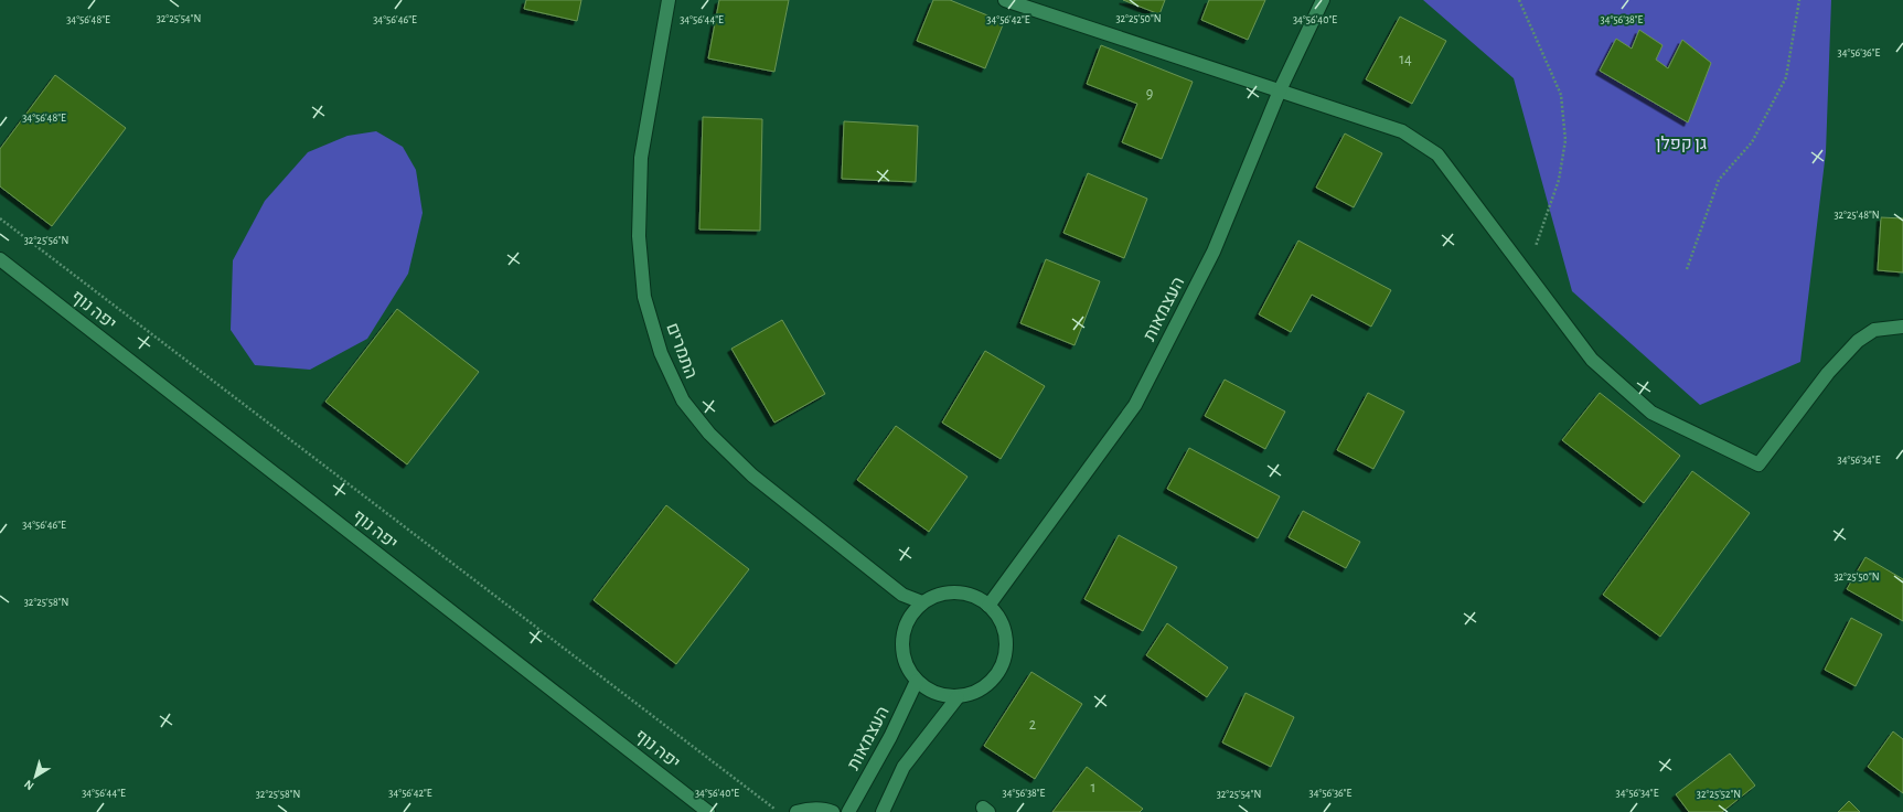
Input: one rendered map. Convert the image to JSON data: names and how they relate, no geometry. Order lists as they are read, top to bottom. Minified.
{"streets":{"street":["העצמאות","יפה נוף","התמרים"]},"crossings":[["העצמאות","התמרים"]],"parks":["גן קפלן"],"house_numbers":["14","9","2","1"],"north":"bottom left","coordinates":["32°25'54\"N","32°25'50\"N","34°56'48\"E","34°56'46\"E","34°56'44\"E","34°56'42\"E","34°56'40\"E","34°56'38\"E","34°56'36\"E","32°25'48\"N","32°25'56\"N","34°56'34\"E","32°25'58\"N","32°25'52\"N"]}
